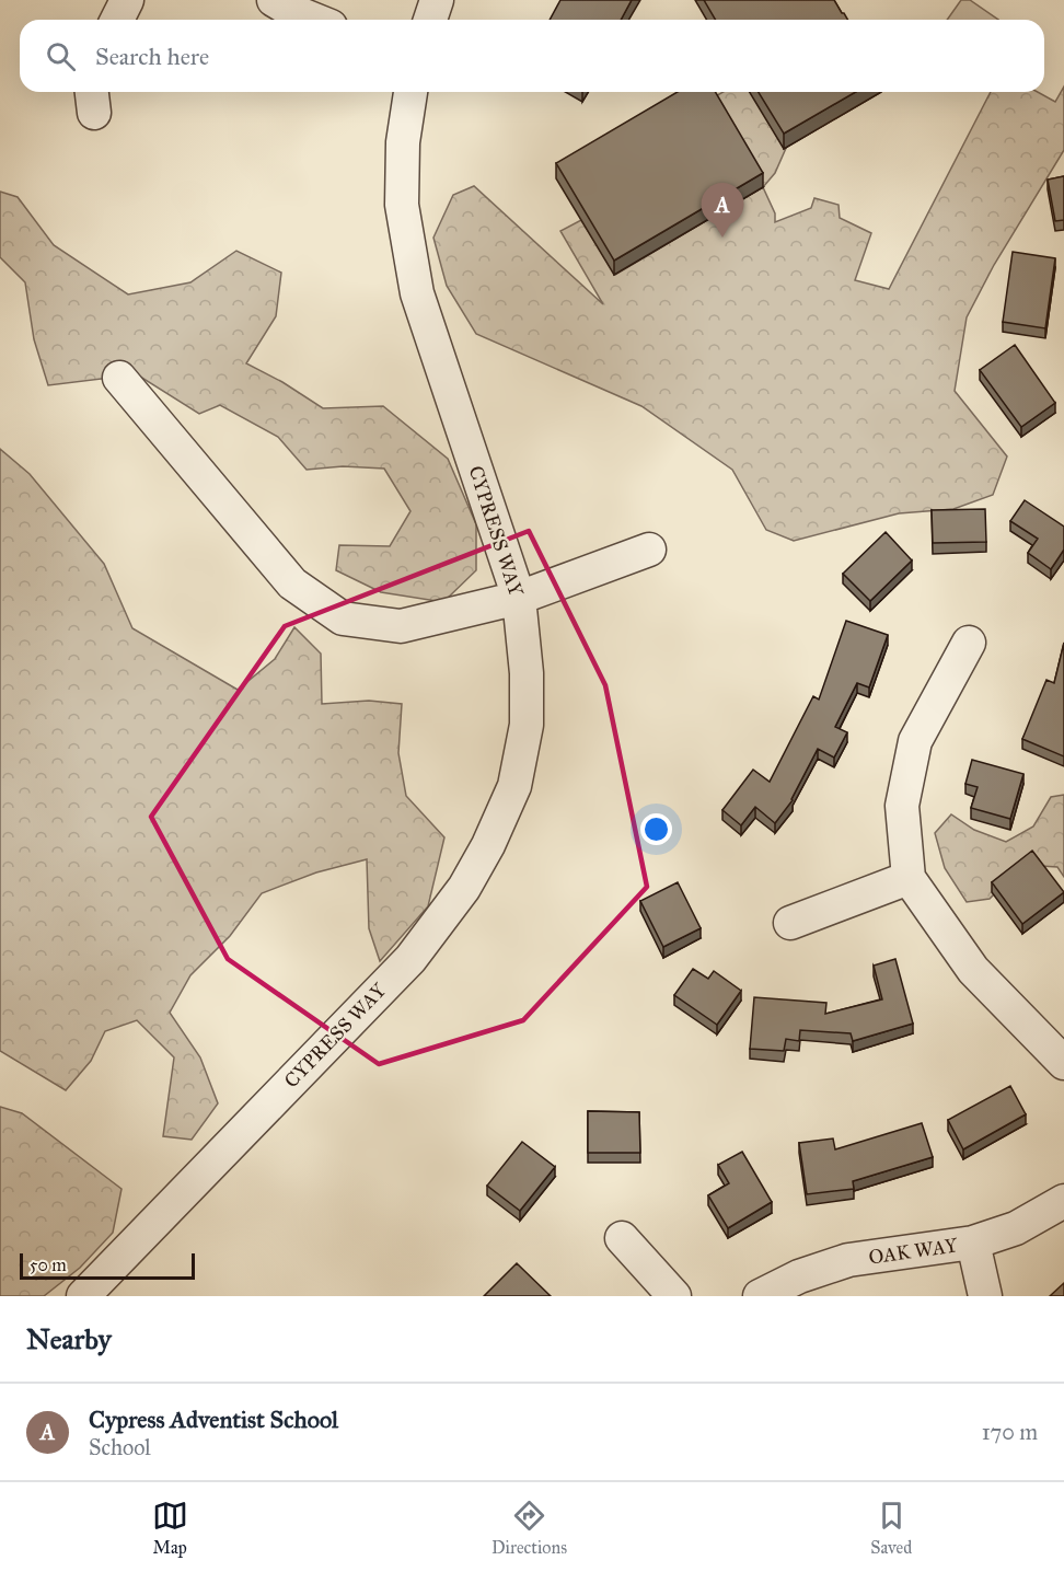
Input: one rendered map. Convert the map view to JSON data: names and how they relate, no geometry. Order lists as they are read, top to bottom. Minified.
{"streets":{"street":["CYPRESS WAY","OAK WAY"]},"scale_bar":"50 m","page":{"search":"Search here","pins":"A","scale":"50 m","heading":"Nearby","list":[{"mark":"A","name":"Cypress Adventist School","note":"School","value":"170 m"}],"nav":["Map","Directions","Saved"]}}
